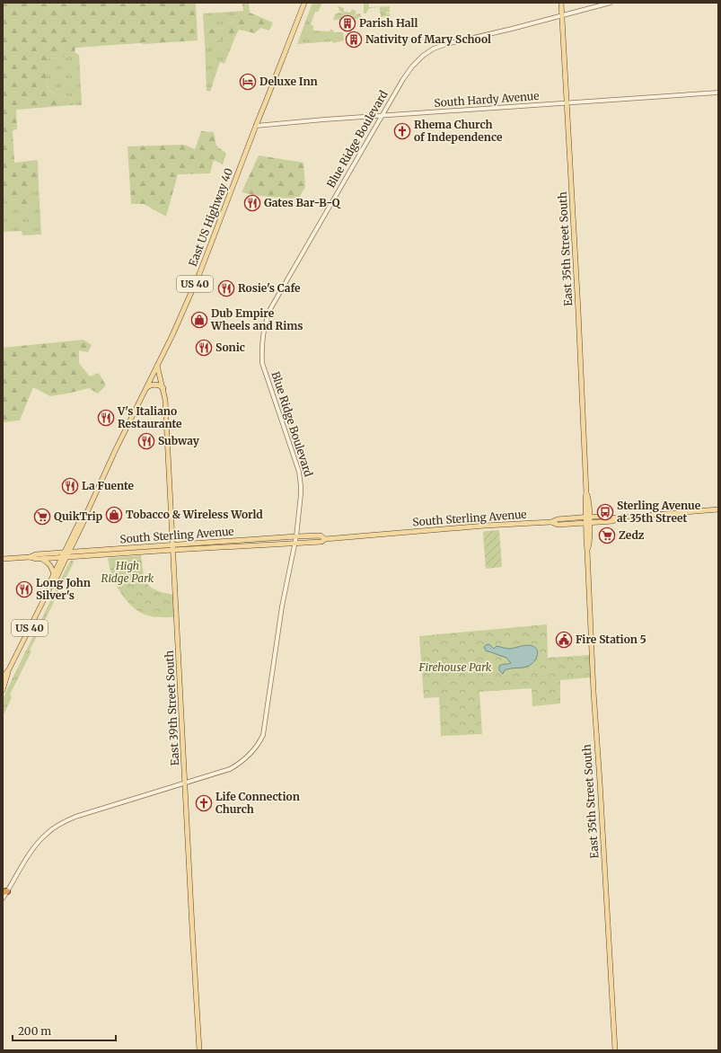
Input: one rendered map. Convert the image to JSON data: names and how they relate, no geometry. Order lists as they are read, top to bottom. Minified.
{"streets":{"main road":["East US Highway 40","East 35th Street South","US 40","South Sterling Avenue","East 39th Street South"],"street":["South Hardy Avenue","Blue Ridge Boulevard"]},"crossings":[["South Hardy Avenue","Blue Ridge Boulevard"],["South Hardy Avenue","East US Highway 40"],["South Hardy Avenue","East 35th Street South"],["Blue Ridge Boulevard","East 35th Street South"],["Blue Ridge Boulevard","South Sterling Avenue"],["Blue Ridge Boulevard","East 39th Street South"],["East US Highway 40","US 40"],["East US Highway 40","East 39th Street South"],["East 35th Street South","South Sterling Avenue"],["US 40","South Sterling Avenue"],["South Sterling Avenue","East 39th Street South"]],"parks":["High Ridge Park","Firehouse Park"],"places":{"building":["Parish Hall","Nativity of Mary School"],"hotel":["Deluxe Inn"],"church":["Rhema Church of Independence","Life Connection Church"],"restaurant":["Gates Bar-B-Q","Rosie's Cafe","Sonic","V's Italiano Restaurante","Subway","La Fuente","Long John Silver's"],"shop":["Dub Empire Wheels and Rims","Tobacco & Wireless World"],"bus stop":["Sterling Avenue at 35th Street"],"supermarket":["QuikTrip","Zedz"],"public building":["Fire Station 5"]},"scale_bar":"200 m"}
